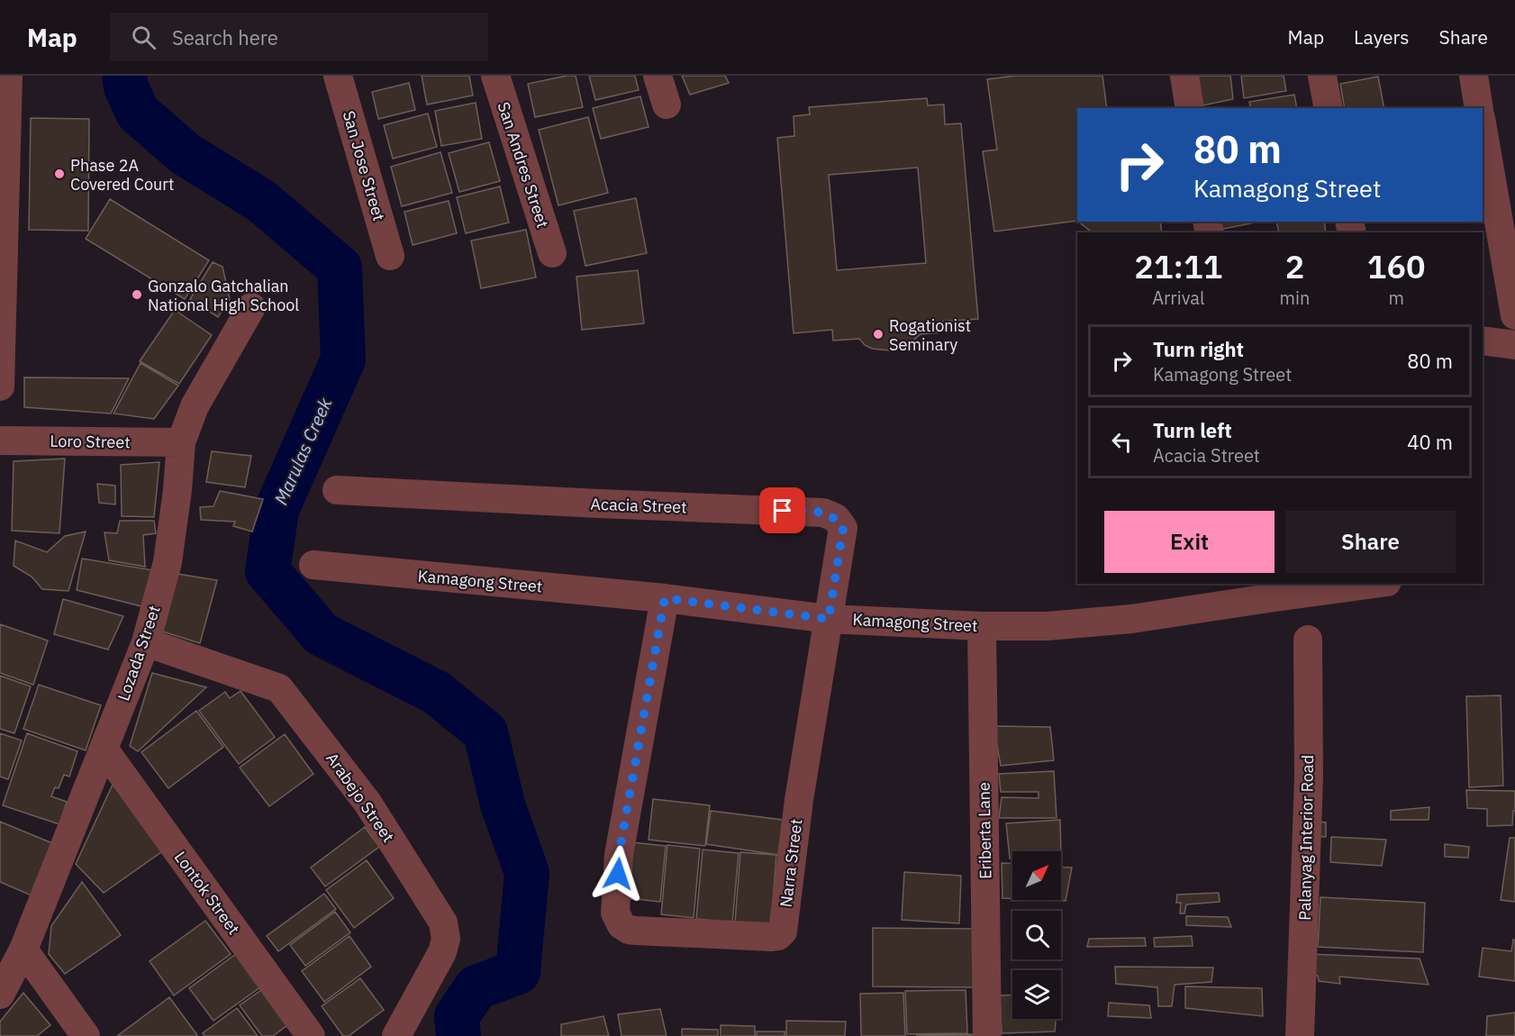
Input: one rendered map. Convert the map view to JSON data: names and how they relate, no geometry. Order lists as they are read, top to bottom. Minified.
{"streets":{"street":["San Andres Street","San Jose Street","Loro Street","Acacia Street","Kamagong Street","Lozada Street","Arabejo Street","Eriberta Lane","Palanyag Interior Road","Narra Street","Lontok Street"]},"crossings":[["Loro Street","Lozada Street"],["Acacia Street","Kamagong Street"],["Acacia Street","Narra Street"],["Kamagong Street","Eriberta Lane"],["Kamagong Street","Narra Street"],["Lozada Street","Arabejo Street"],["Lozada Street","Lontok Street"]],"water":["Marulas Creek"],"places":["Phase 2A Covered Court","Gonzalo Gatchalian National High School","Rogationist Seminary"],"north":"top right","page":{"header":"Map","search":"Search here","nav":["Map","Layers","Share"],"turn":["80 m","Kamagong Street"],"eta":["21:11","Arrival","2","min","160","m"],"list":[{"name":"Turn right","note":"Kamagong Street","value":"80 m"},{"name":"Turn left","note":"Acacia Street","value":"40 m"}],"buttons":["Exit","Share"]}}
